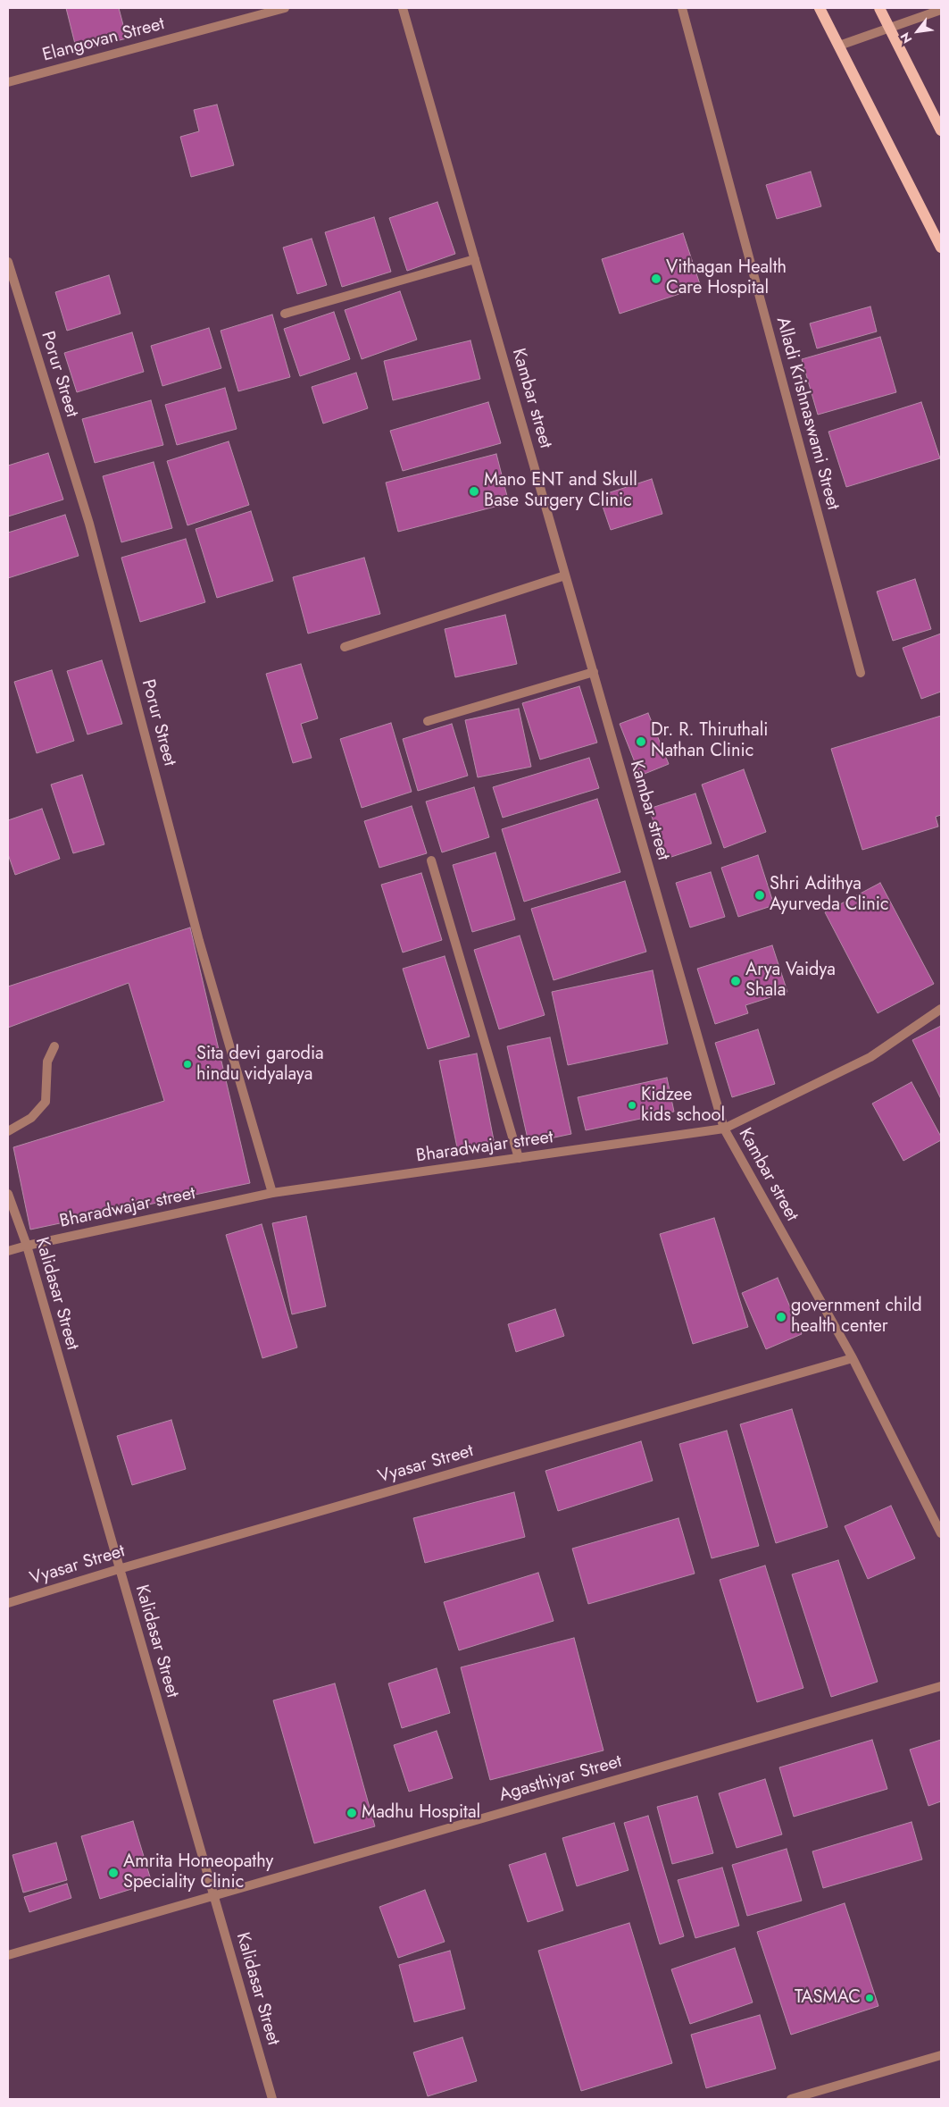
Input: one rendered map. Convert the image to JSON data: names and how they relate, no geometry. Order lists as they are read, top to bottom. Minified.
{"streets":{"street":["Elangovan Street","Porur Street","Kambar street","Alladi Krishnaswami Street","Bharadwajar street","Kalidasar Street","Vyasar Street","Agasthiyar Street"]},"crossings":[["Porur Street","Bharadwajar street"],["Kambar street","Bharadwajar street"],["Kambar street","Vyasar Street"],["Bharadwajar street","Kalidasar Street"],["Kalidasar Street","Vyasar Street"],["Kalidasar Street","Agasthiyar Street"]],"places":["Vithagan Health Care Hospital","Mano ENT and Skull Base Surgery Clinic","Dr. R. Thiruthali Nathan Clinic","Shri Adithya Ayurveda Clinic","Arya Vaidya Shala","Sita devi garodia hindu vidyalaya","Kidzee kids school","government child health center","Madhu Hospital","Amrita Homeopathy Speciality Clinic","TASMAC"],"north":"bottom left"}
